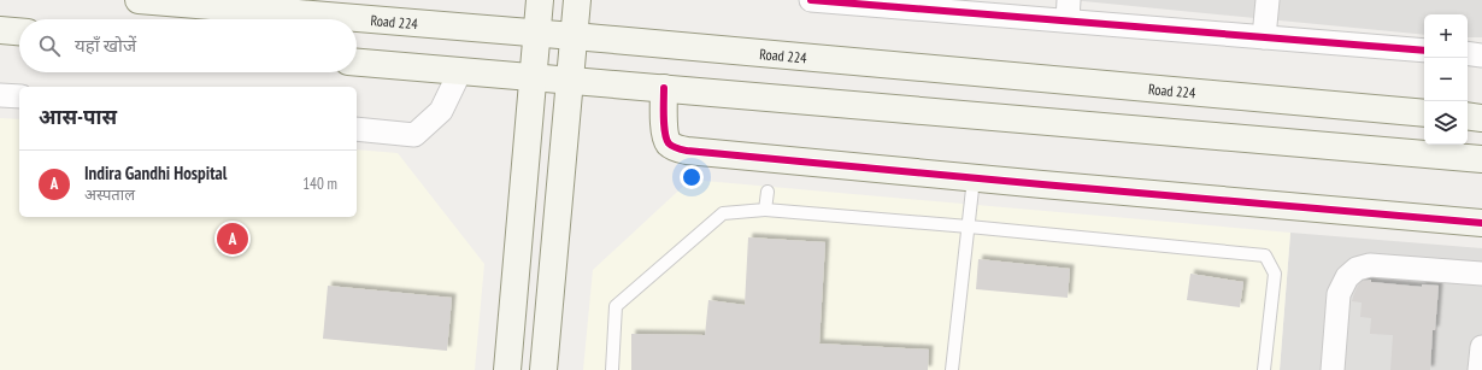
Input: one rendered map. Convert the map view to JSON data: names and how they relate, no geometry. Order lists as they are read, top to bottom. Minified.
{"streets":{"main road":["Road 224"]},"page":{"map_buttons":["+","−"],"search":"यहाँ खोजें","heading":"आस-पास","list":[{"mark":"A","name":"Indira Gandhi Hospital","note":"अस्पताल","value":"140 m"}],"pins":"A"}}
